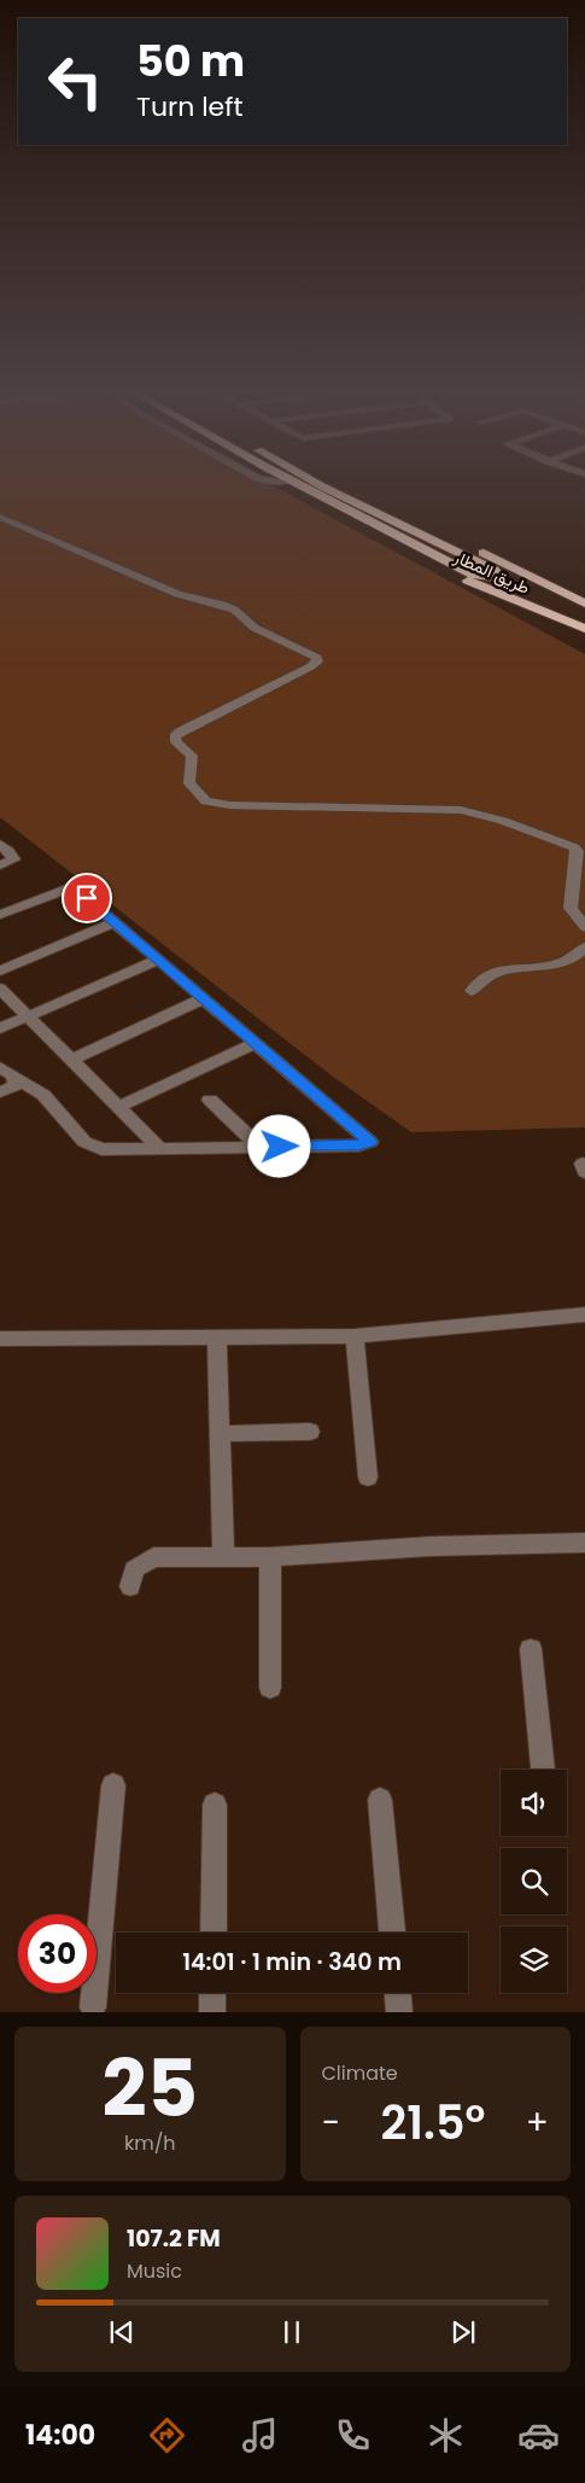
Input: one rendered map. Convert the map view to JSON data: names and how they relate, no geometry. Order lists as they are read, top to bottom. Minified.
{"streets":{"highway":["طريق المطار"]},"page":{"turn":["50 m","Turn left"],"limit":"30","trip":"14:01 · 1 min · 340 m","tile":[["25","km/h"],"Climate"],"heat":["−","21.5°","+"],"song":["107.2 FM","Music"],"tabs":"14:00"}}
